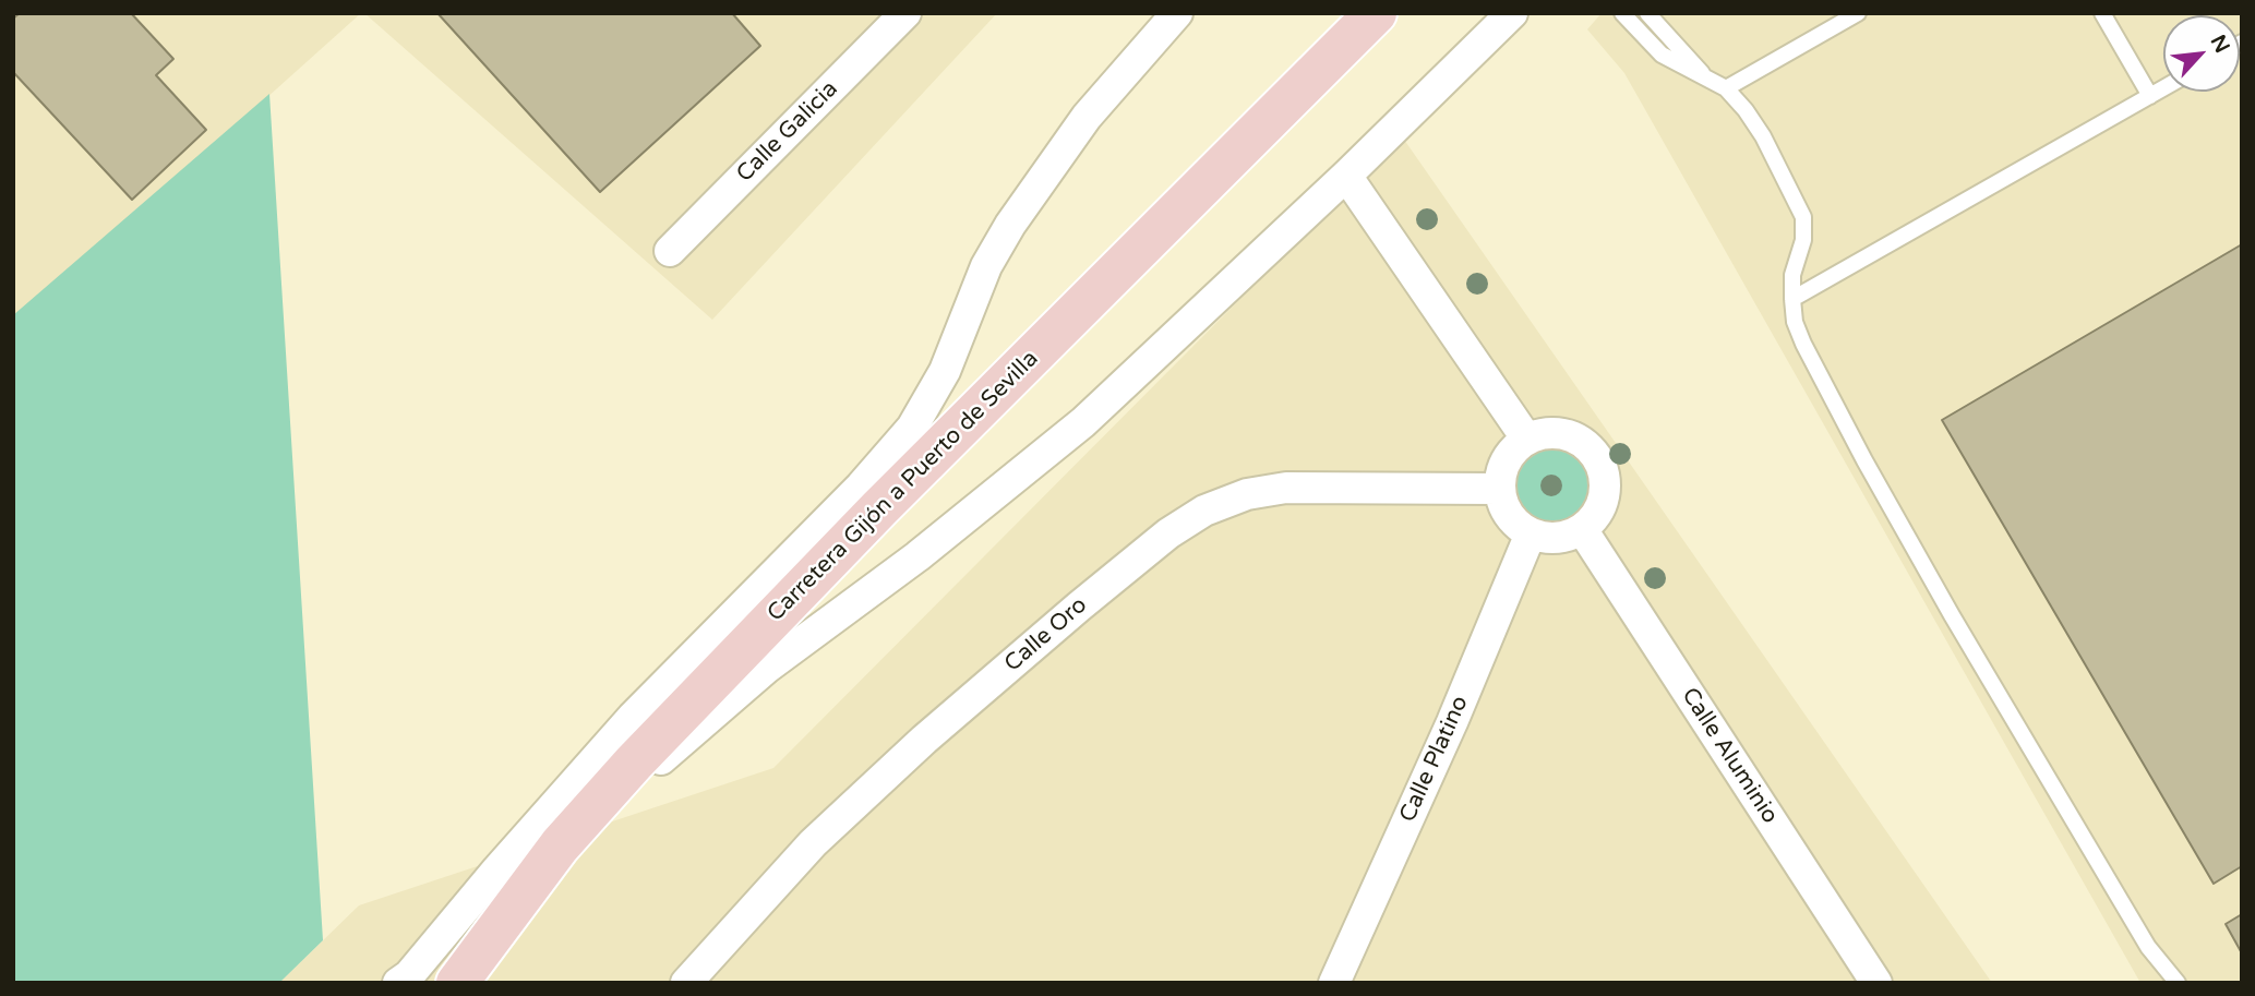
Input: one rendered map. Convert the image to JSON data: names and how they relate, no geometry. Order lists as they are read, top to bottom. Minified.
{"streets":{"highway":["Carretera Gijón a Puerto de Sevilla"],"street":["Calle Galicia","Calle Oro","Calle Aluminio","Calle Platino"]},"crossings":[["Calle Oro","Calle Aluminio"],["Calle Oro","Calle Platino"],["Calle Aluminio","Calle Platino"]],"north":"top right"}
